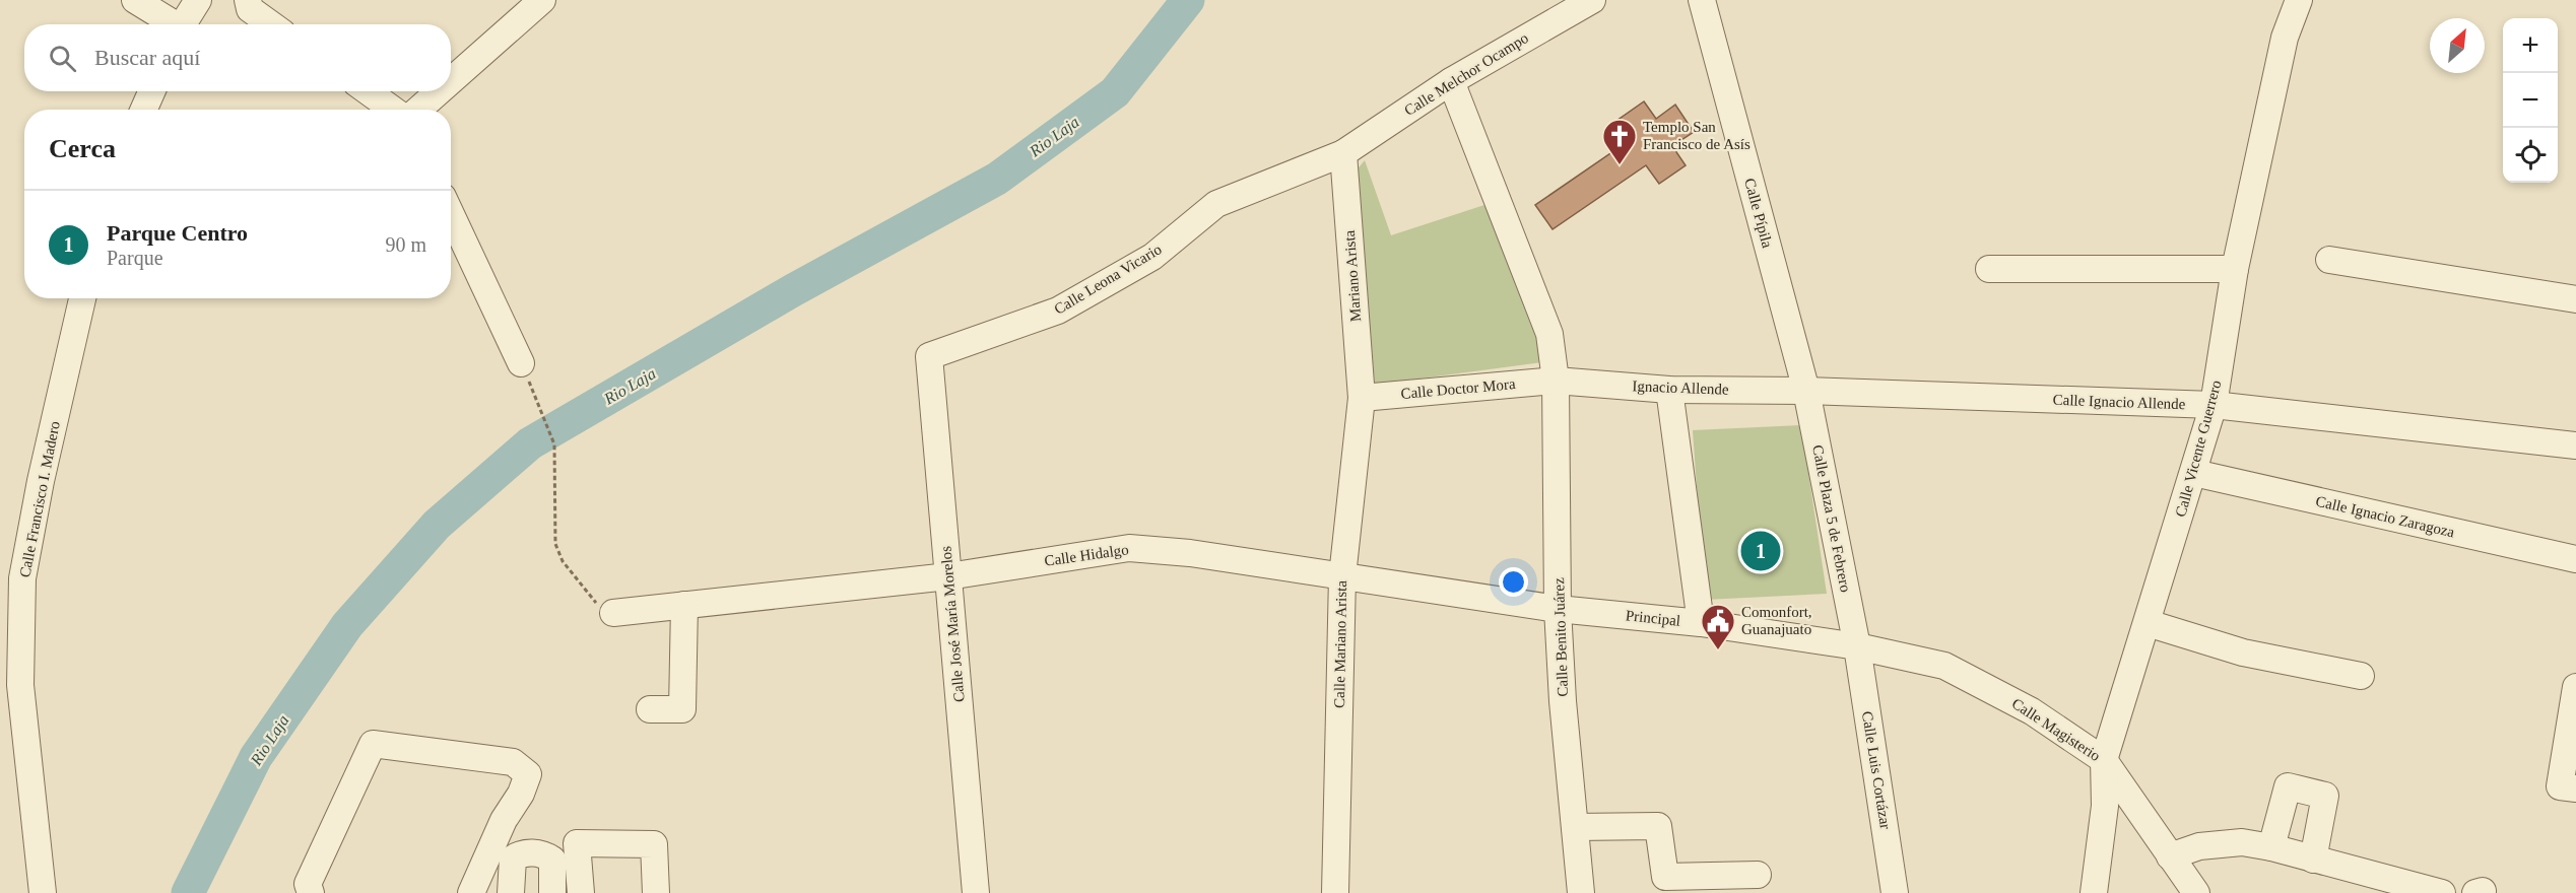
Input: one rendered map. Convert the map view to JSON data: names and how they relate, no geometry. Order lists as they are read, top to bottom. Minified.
{"streets":{"street":["Calle Melchor Ocampo","Calle Pípila","Mariano Arista","Calle Leona Vicario","Ignacio Allende","Calle Doctor Mora","Calle Ignacio Allende","Calle Vicente Guerrero","Calle Francisco I. Madero","Calle Ignacio Zaragoza","Calle Plaza 5 de Febrero","Calle Hidalgo","Principal","Calle José María Morelos","Calle Benito Juárez","Calle Mariano Arista","Calle Magisterio","Calle Luis Cortázar"]},"crossings":[["Calle Melchor Ocampo","Mariano Arista"],["Calle Melchor Ocampo","Calle Leona Vicario"],["Calle Melchor Ocampo","Calle Benito Juárez"],["Calle Pípila","Ignacio Allende"],["Calle Pípila","Calle Ignacio Allende"],["Calle Pípila","Calle Plaza 5 de Febrero"],["Mariano Arista","Calle Leona Vicario"],["Mariano Arista","Calle Doctor Mora"],["Mariano Arista","Calle Mariano Arista"],["Calle Leona Vicario","Calle José María Morelos"],["Ignacio Allende","Calle Doctor Mora"],["Ignacio Allende","Calle Ignacio Allende"],["Ignacio Allende","Calle Plaza 5 de Febrero"],["Ignacio Allende","Calle Benito Juárez"],["Calle Doctor Mora","Calle Benito Juárez"],["Calle Doctor Mora","Calle Mariano Arista"],["Calle Ignacio Allende","Calle Vicente Guerrero"],["Calle Ignacio Allende","Calle Plaza 5 de Febrero"],["Calle Vicente Guerrero","Calle Ignacio Zaragoza"],["Calle Vicente Guerrero","Calle Magisterio"],["Calle Plaza 5 de Febrero","Principal"],["Calle Plaza 5 de Febrero","Calle Magisterio"],["Calle Plaza 5 de Febrero","Calle Luis Cortázar"],["Calle Hidalgo","Principal"],["Calle Hidalgo","Calle José María Morelos"],["Calle Hidalgo","Calle Benito Juárez"],["Calle Hidalgo","Calle Mariano Arista"],["Principal","Calle Benito Juárez"],["Principal","Calle Magisterio"],["Principal","Calle Luis Cortázar"],["Calle Magisterio","Calle Luis Cortázar"]],"water":["Rio Laja"],"places":{"church":["Templo San Francisco de Asís"],"public building":["Comonfort, Guanajuato"]},"north":"top right","page":{"map_buttons":["+","−"],"search":"Buscar aquí","heading":"Cerca","list":[{"mark":"1","name":"Parque Centro","note":"Parque","value":"90 m"}],"pins":"1"}}
